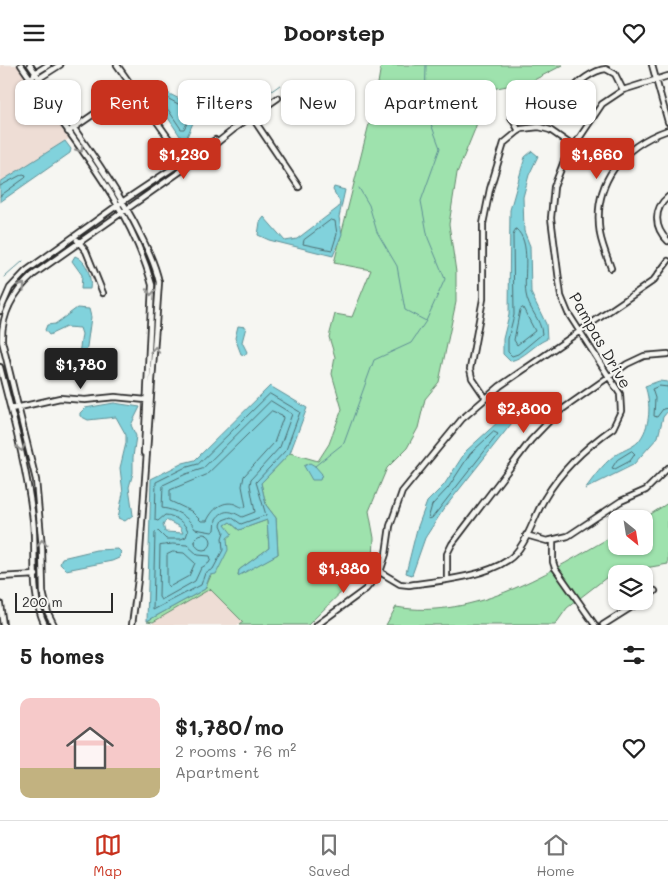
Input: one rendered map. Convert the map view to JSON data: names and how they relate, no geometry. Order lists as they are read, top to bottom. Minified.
{"streets":{"street":["Pampas Drive"]},"scale_bar":"200 m","north":"bottom right","page":{"header":"Doorstep","chip":["Buy","Rent","Filters","New","Apartment","House"],"price":["$1,230","$1,660","$1,780","$2,800","$1,380"],"scale":"200 m","heading":"5 homes","list":[{"name":"$1,780/mo","note":"2 rooms · 76 m² · Apartment"}],"tabs":["Map","Saved","Home"]}}
